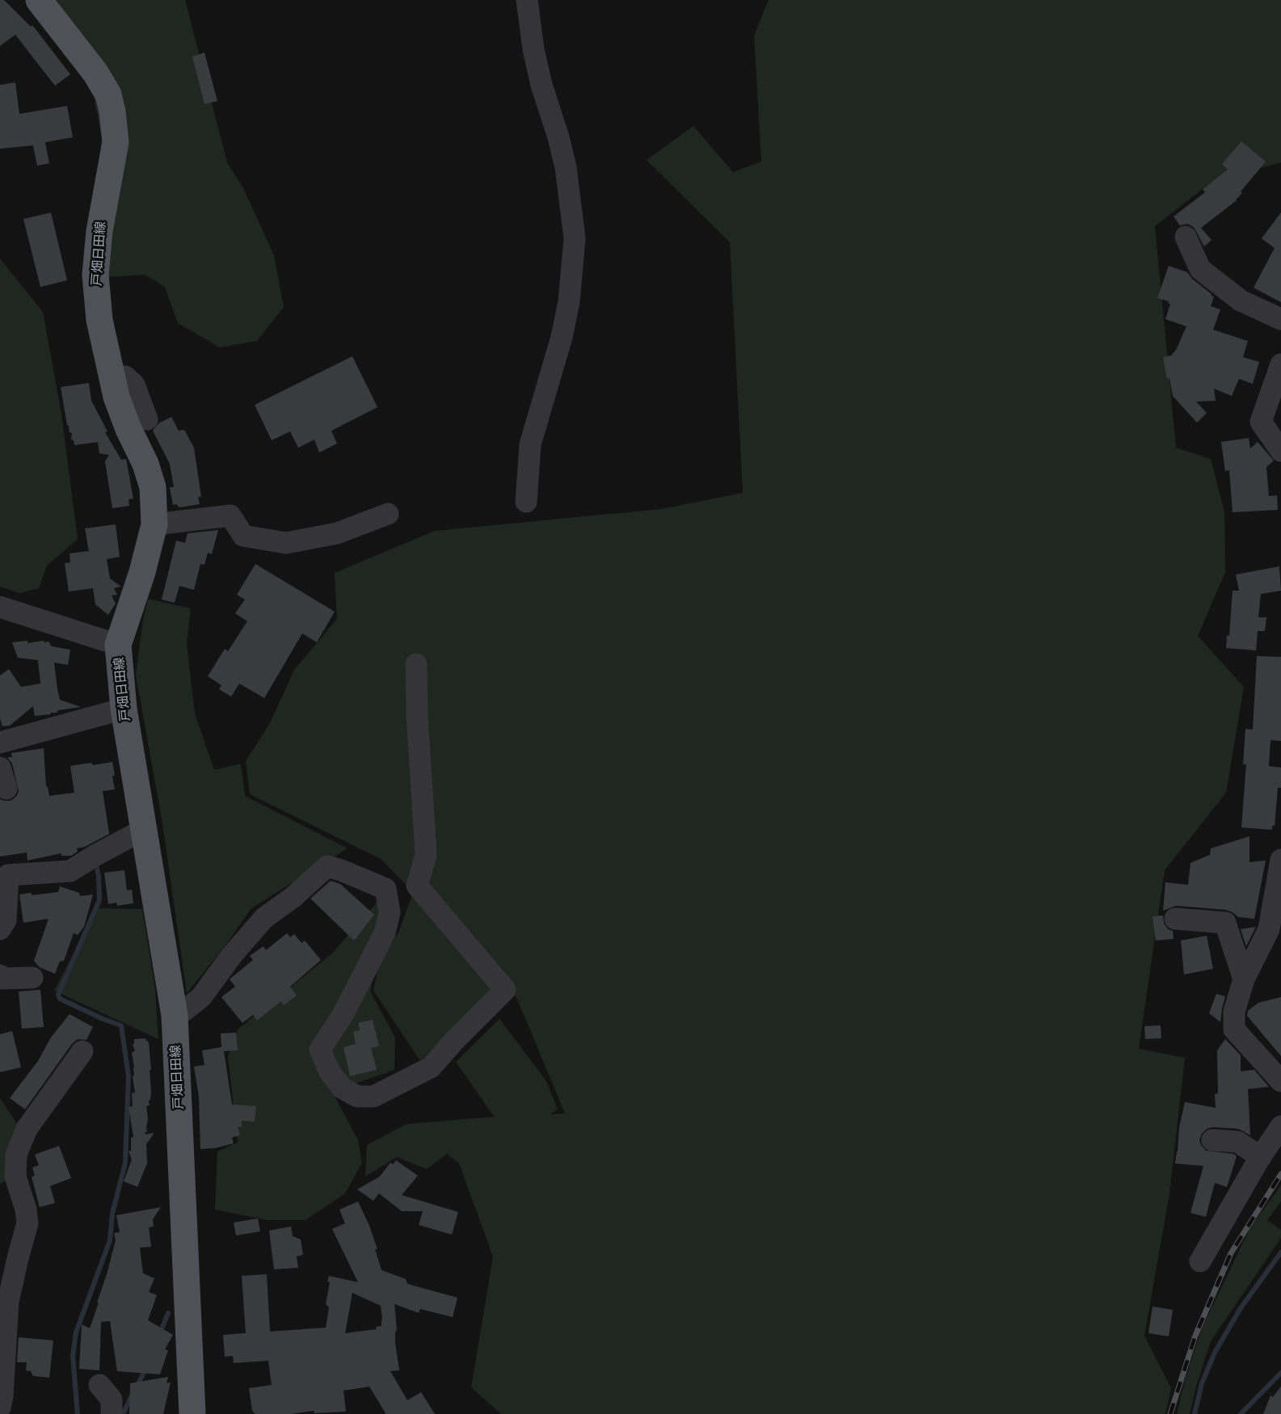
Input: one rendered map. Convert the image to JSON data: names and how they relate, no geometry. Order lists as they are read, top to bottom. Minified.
{"streets":{"main road":["戸畑日田線"]}}
